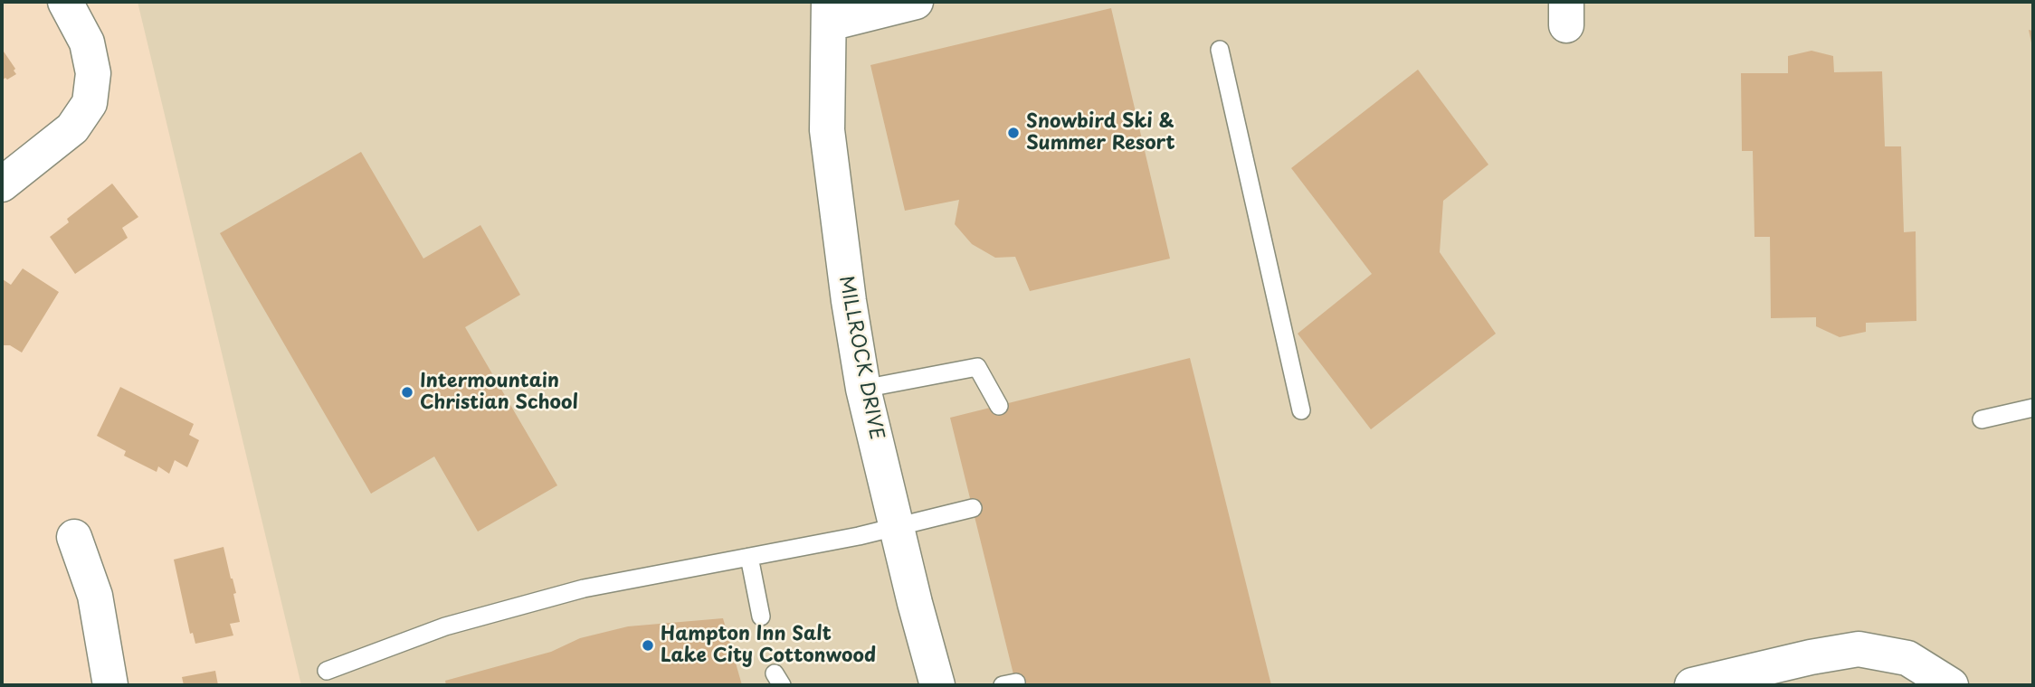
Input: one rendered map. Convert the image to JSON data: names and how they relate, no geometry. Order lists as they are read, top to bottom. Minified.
{"streets":{"street":["MILLROCK DRIVE"]},"places":["Snowbird Ski & Summer Resort","Intermountain Christian School","Hampton Inn Salt Lake City Cottonwood"]}
